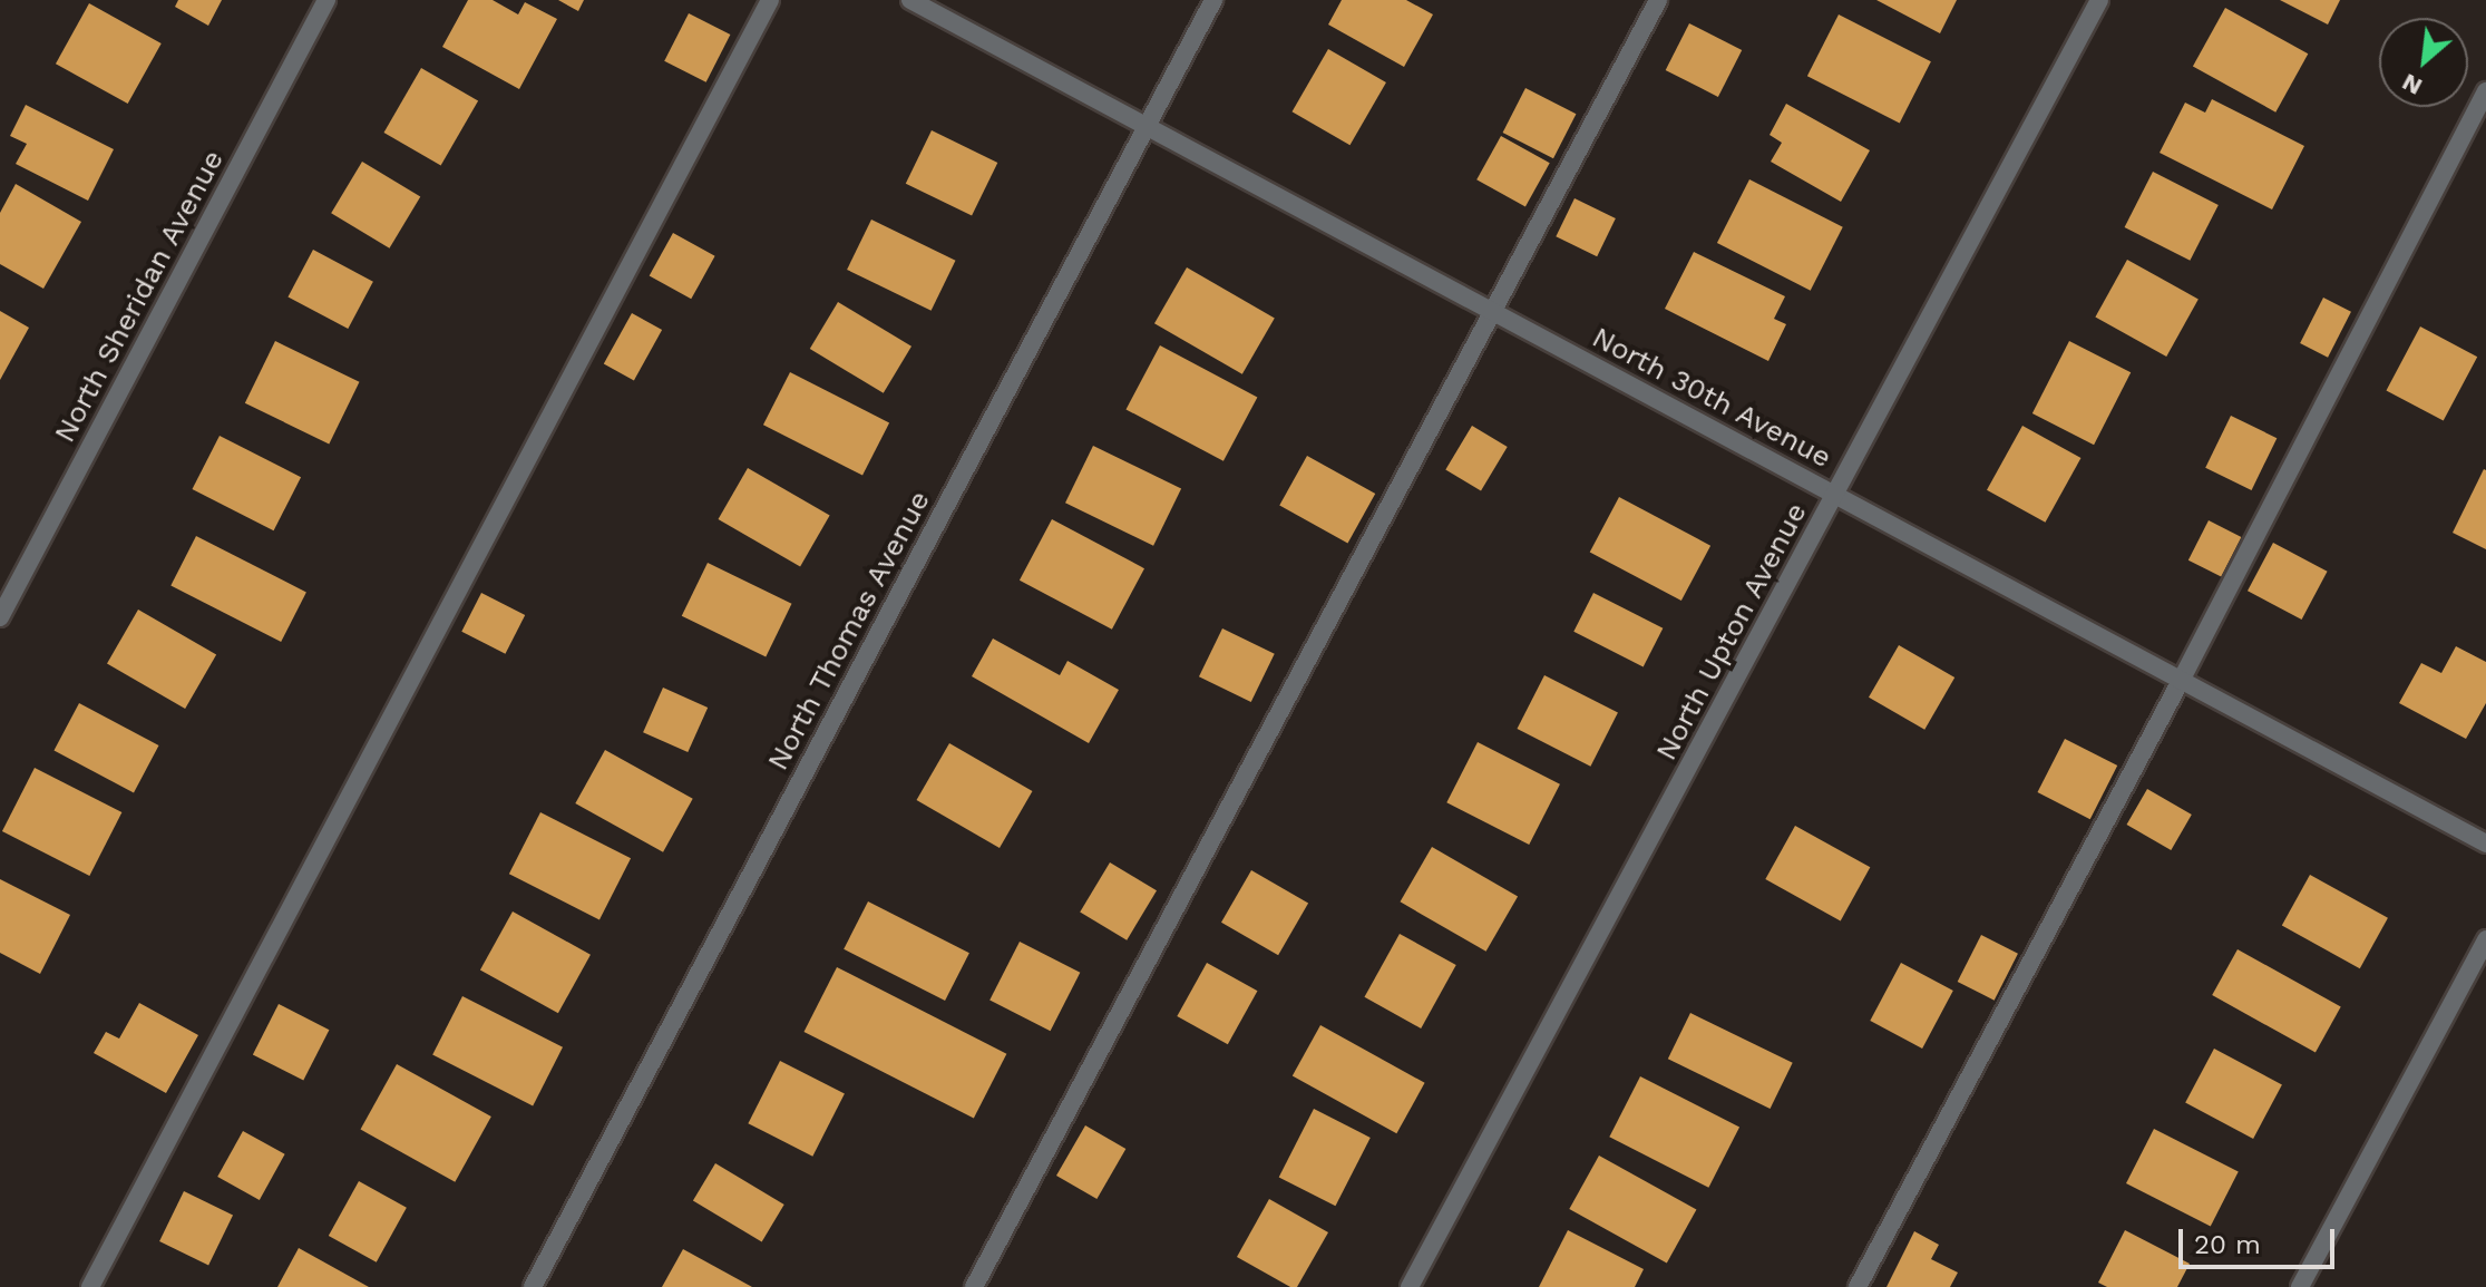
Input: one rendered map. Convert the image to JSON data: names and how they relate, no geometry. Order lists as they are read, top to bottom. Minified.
{"streets":{"street":["North Sheridan Avenue","North 30th Avenue","North Thomas Avenue","North Upton Avenue"]},"crossings":[["North 30th Avenue","North Thomas Avenue"],["North 30th Avenue","North Upton Avenue"]],"scale_bar":"20 m","north":"bottom left"}
